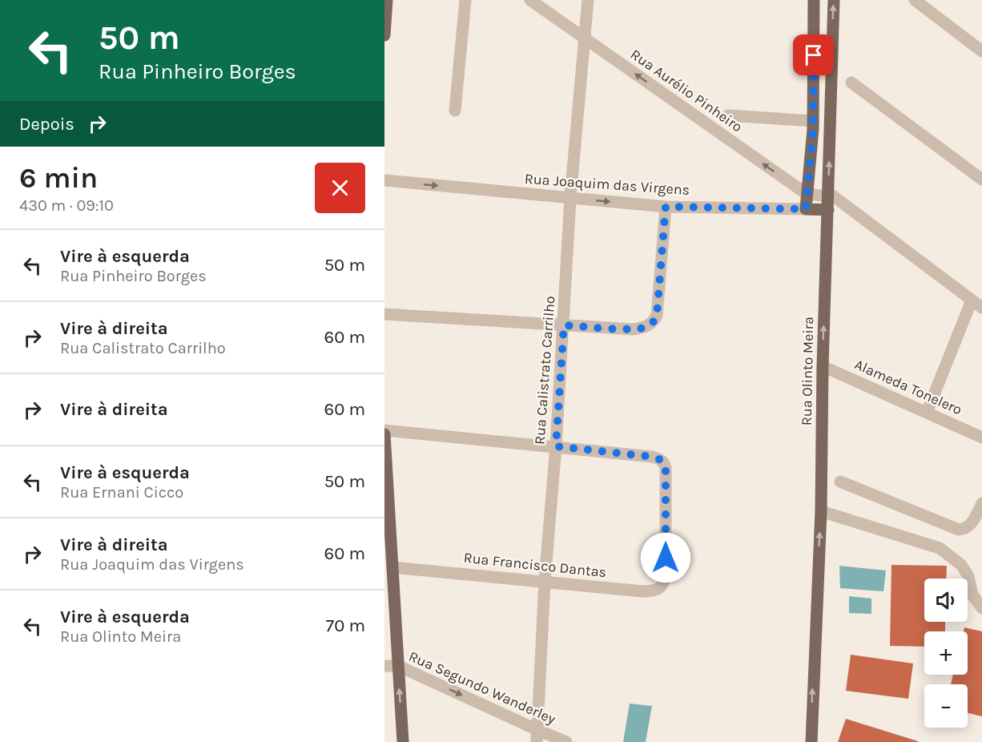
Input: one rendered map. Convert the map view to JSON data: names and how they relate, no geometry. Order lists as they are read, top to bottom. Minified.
{"streets":{"main road":["Rua Joaquim das Virgens","Rua Olinto Meira"],"street":["Rua Aurélio Pinheiro","Rua Calistrato Carrilho","Alameda Tonelero","Rua Francisco Dantas","Rua Segundo Wanderley"]},"crossings":[["Rua Aurélio Pinheiro","Rua Calistrato Carrilho"],["Rua Aurélio Pinheiro","Rua Olinto Meira"],["Rua Joaquim das Virgens","Rua Calistrato Carrilho"],["Rua Joaquim das Virgens","Rua Olinto Meira"],["Rua Calistrato Carrilho","Rua Francisco Dantas"],["Rua Calistrato Carrilho","Rua Segundo Wanderley"],["Rua Olinto Meira","Alameda Tonelero"]],"one_way":["Rua Aurélio Pinheiro","Rua Joaquim das Virgens","Rua Segundo Wanderley"],"page":{"turn":["50 m","Rua Pinheiro Borges"],"then":"Depois","heading":["6 min","430 m · 09:10"],"list":[{"name":"Vire à esquerda","note":"Rua Pinheiro Borges","value":"50 m"},{"name":"Vire à direita","note":"Rua Calistrato Carrilho","value":"60 m"},{"name":"Vire à direita","value":"60 m"},{"name":"Vire à esquerda","note":"Rua Ernani Cicco","value":"50 m"},{"name":"Vire à direita","note":"Rua Joaquim das Virgens","value":"60 m"},{"name":"Vire à esquerda","note":"Rua Olinto Meira","value":"70 m"}],"map_buttons":["+","−"]}}
